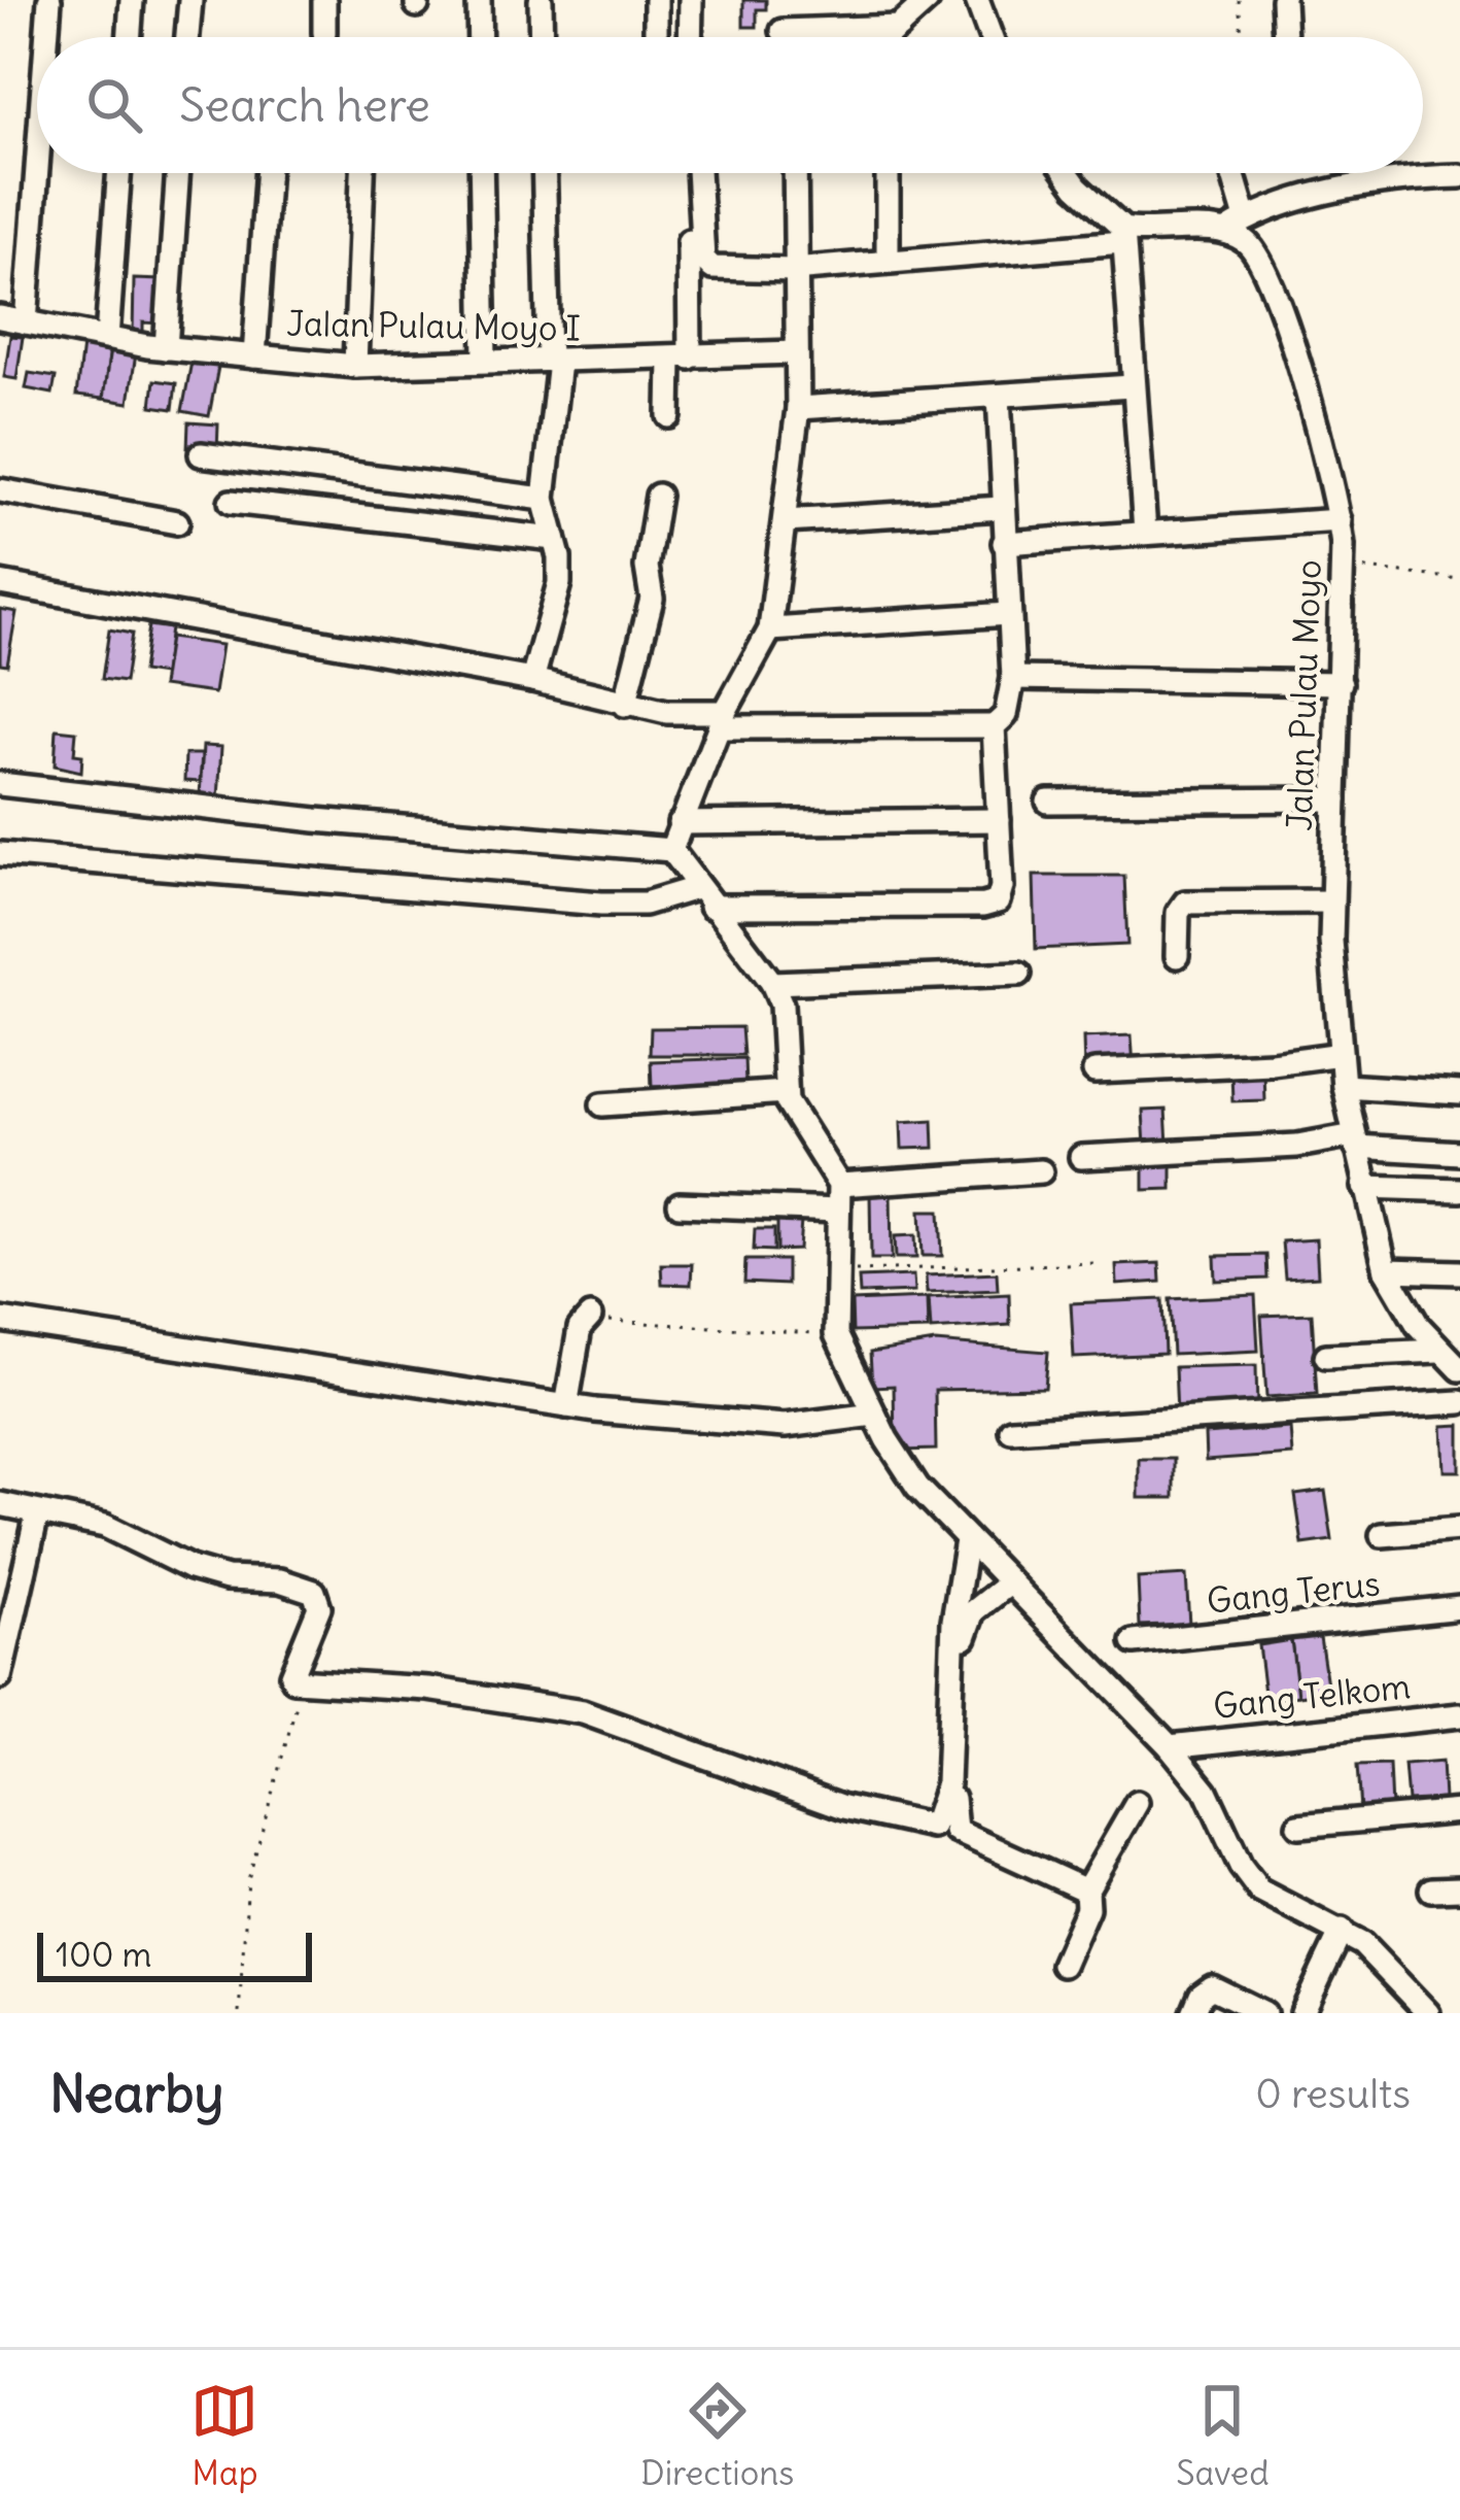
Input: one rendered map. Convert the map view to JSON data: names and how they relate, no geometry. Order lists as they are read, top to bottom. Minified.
{"streets":{"street":["Jalan Pulau Moyo I","Jalan Pulau Moyo","Gang Terus","Gang Telkom"]},"scale_bar":"100 m","page":{"search":"Search here","scale":"100 m","heading":["Nearby","0 results"],"nav":["Map","Directions","Saved"]}}
